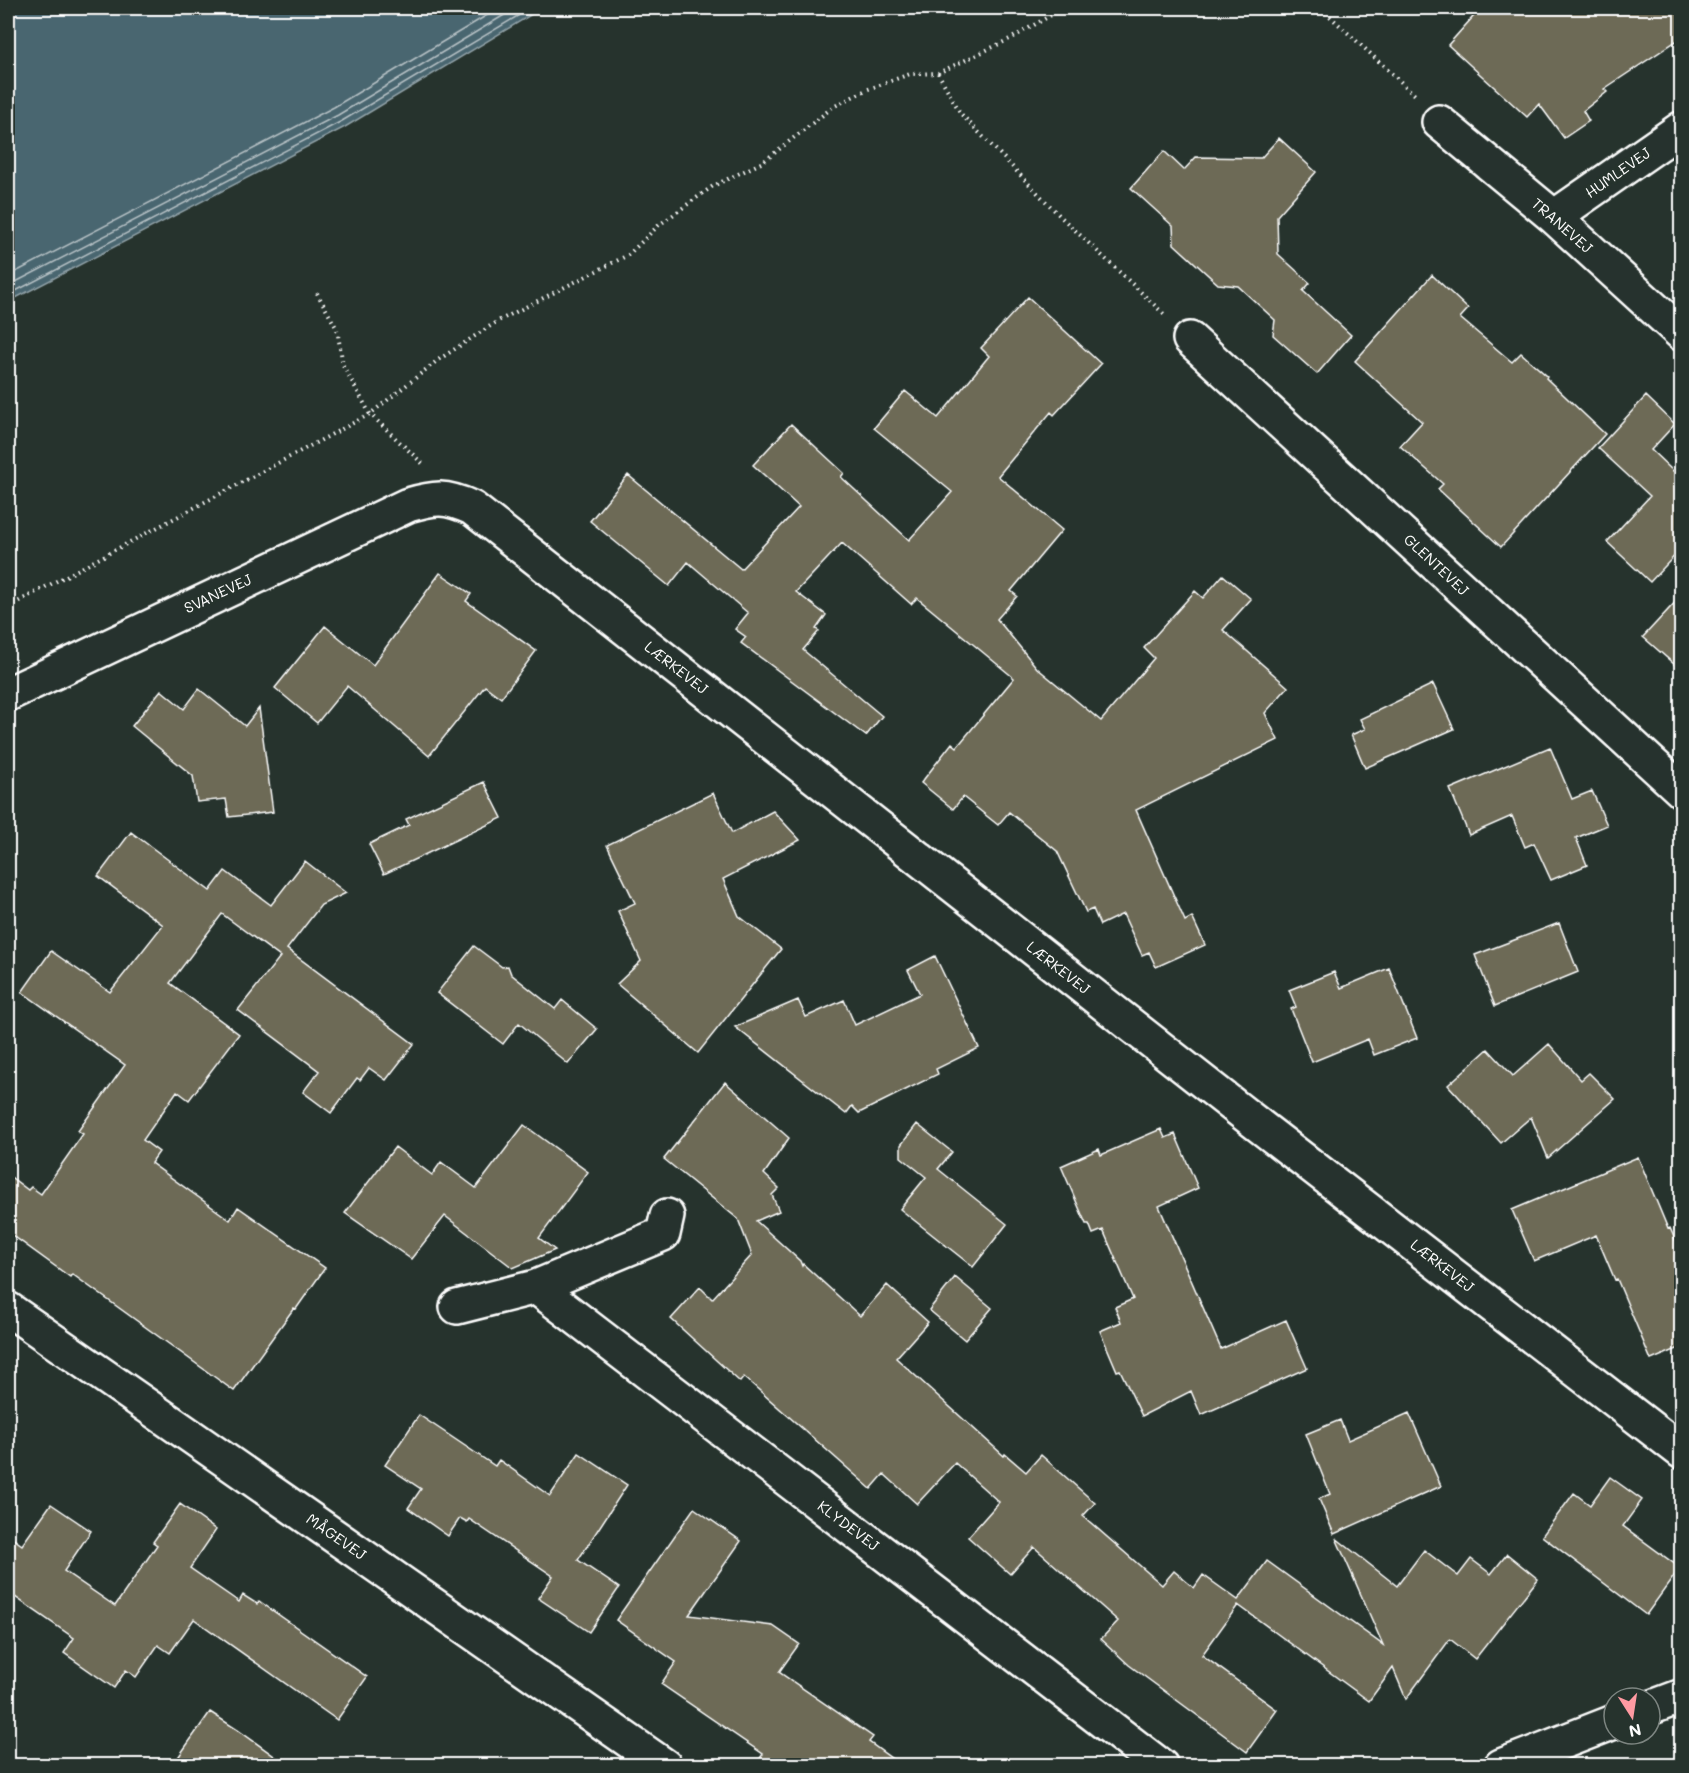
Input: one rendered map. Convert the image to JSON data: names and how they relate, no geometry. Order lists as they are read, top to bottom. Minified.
{"streets":{"street":["HUMLEVEJ","TRANEVEJ","GLENTEVEJ","SVANEVEJ","LÆRKEVEJ","KLYDEVEJ","MÅGEVEJ"]},"crossings":[["HUMLEVEJ","TRANEVEJ"],["SVANEVEJ","LÆRKEVEJ"]],"north":"bottom"}
